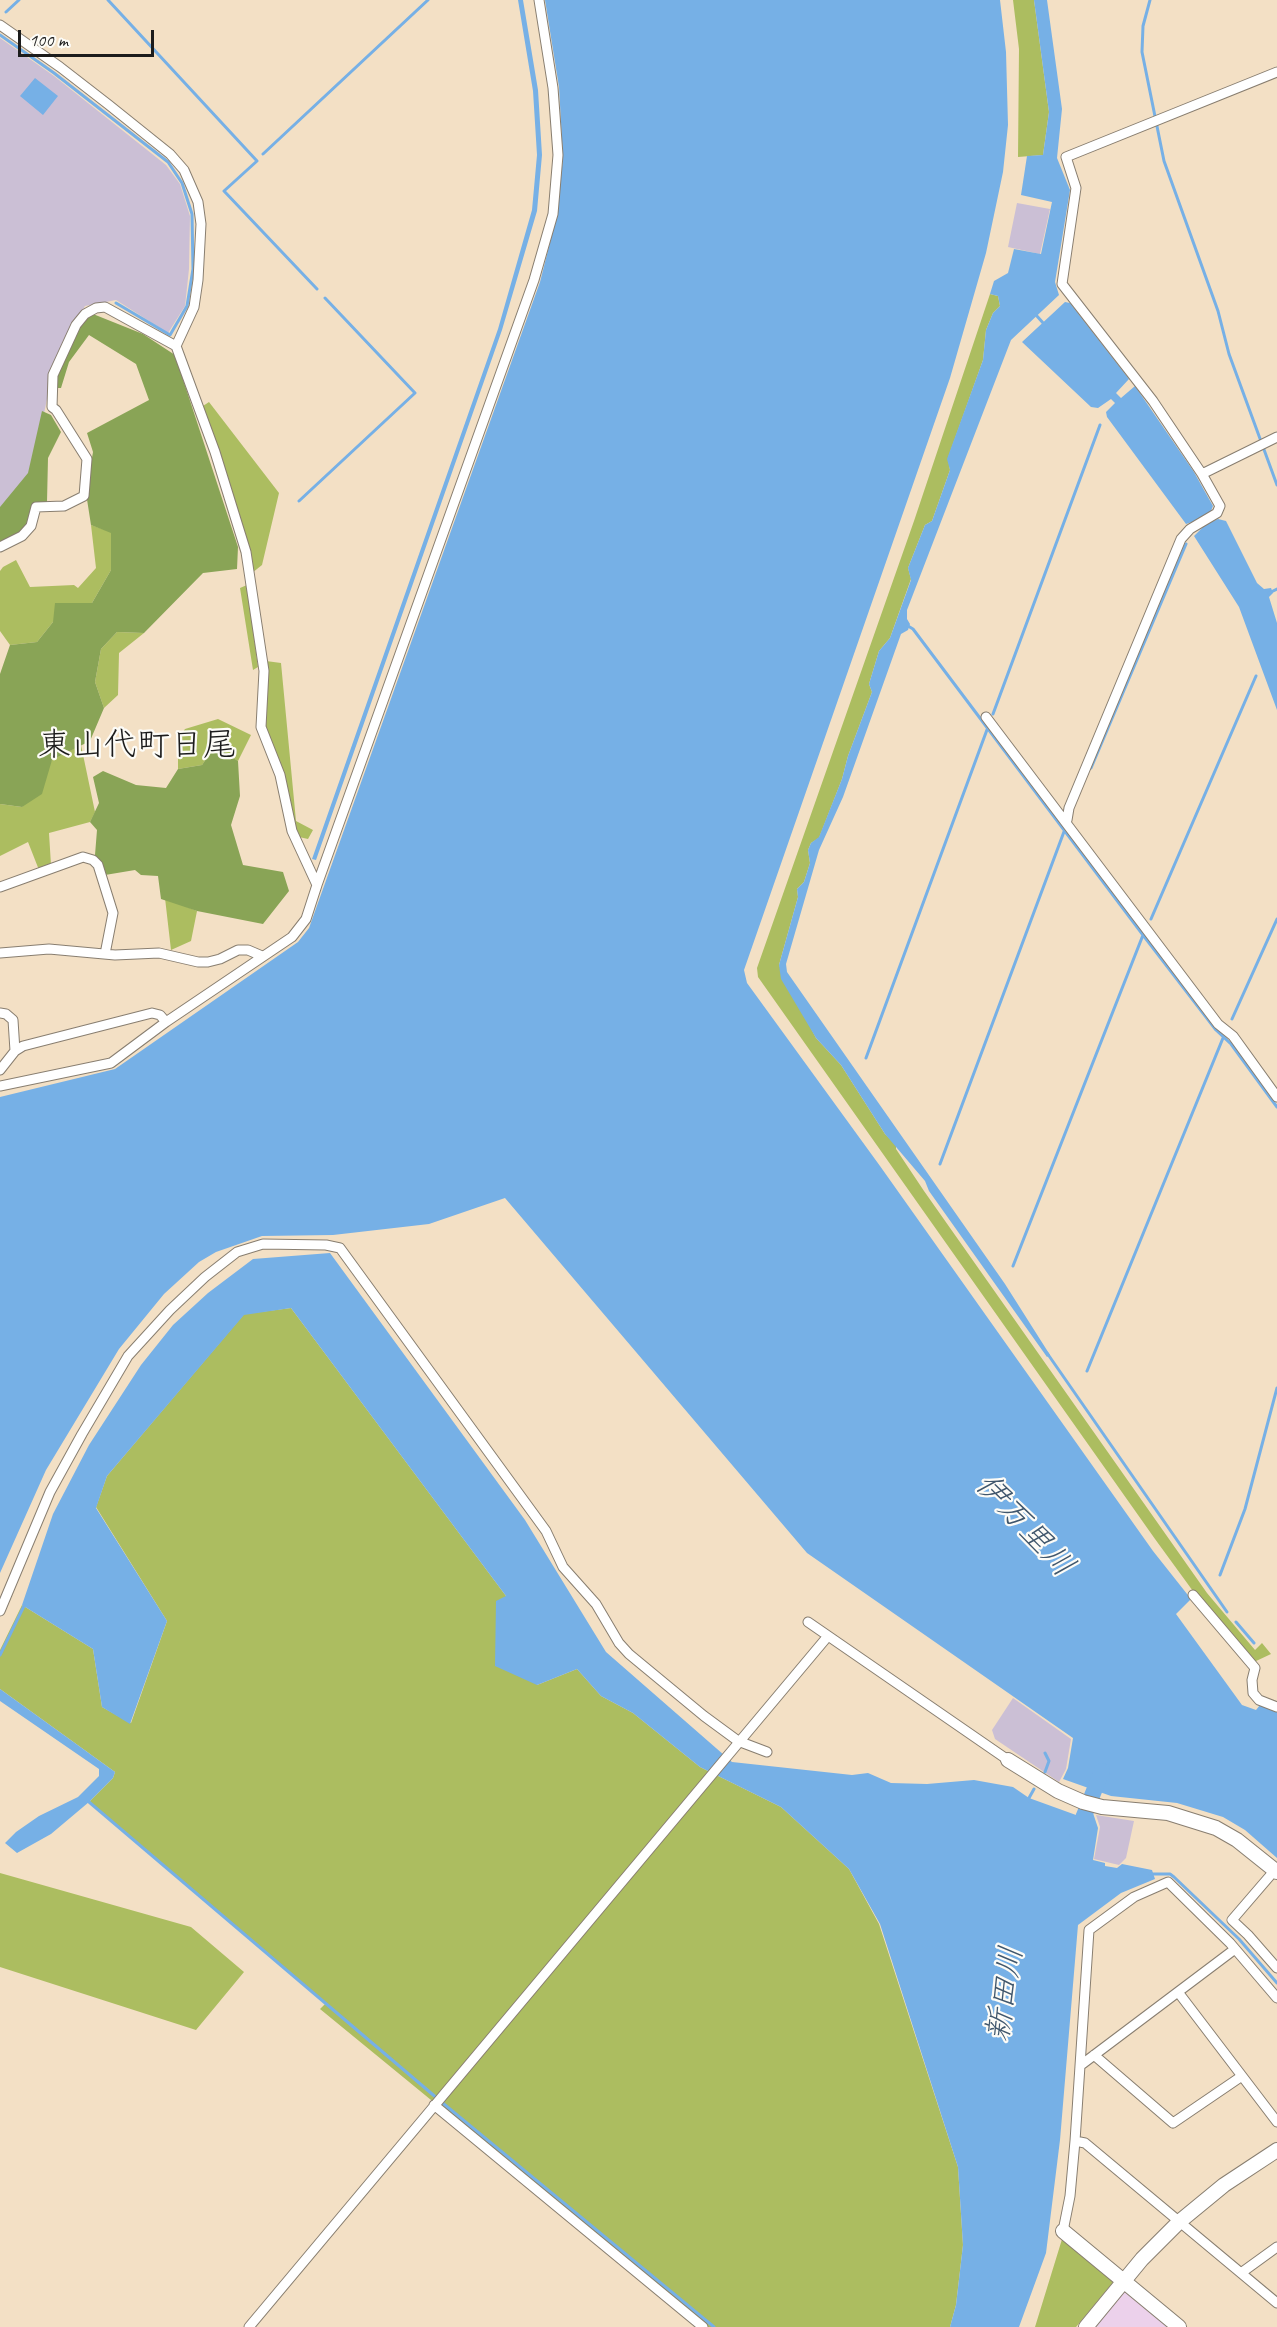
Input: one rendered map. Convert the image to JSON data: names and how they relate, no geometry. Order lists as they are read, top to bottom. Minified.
{"districts":["東山代町日尾"],"water":["伊万里川","新田川"],"scale_bar":"100 m"}
